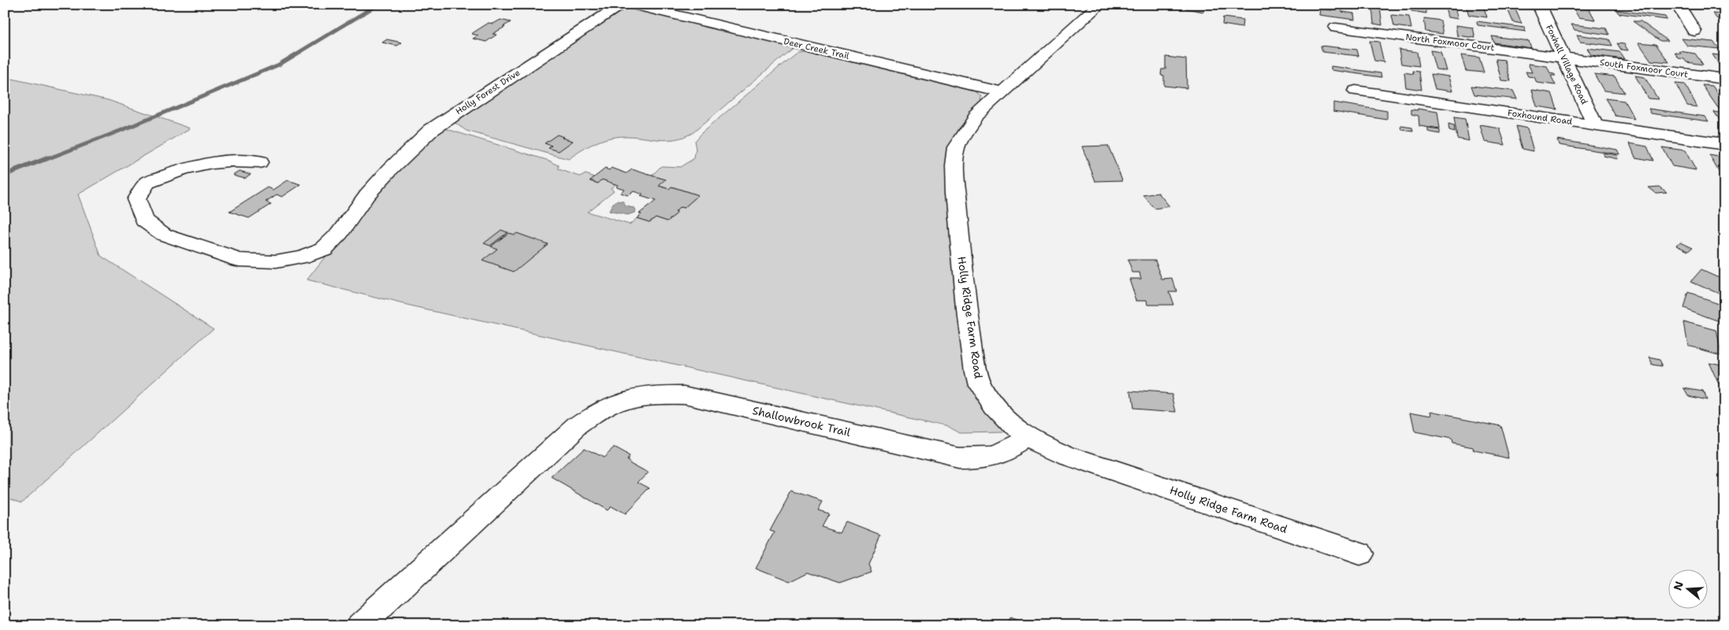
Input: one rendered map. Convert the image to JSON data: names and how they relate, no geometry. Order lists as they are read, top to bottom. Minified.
{"streets":{"street":["North Foxmoor Court","Deer Creek Trail","Foxhall Village Road","South Foxmoor Court","Holly Forest Drive","Foxhound Road","Holly Ridge Farm Road","Shallowbrook Trail"]},"crossings":[["North Foxmoor Court","Foxhall Village Road"],["North Foxmoor Court","South Foxmoor Court"],["Deer Creek Trail","Holly Ridge Farm Road"],["Foxhall Village Road","South Foxmoor Court"],["Foxhall Village Road","Foxhound Road"],["Holly Ridge Farm Road","Shallowbrook Trail"]],"north":"left"}
